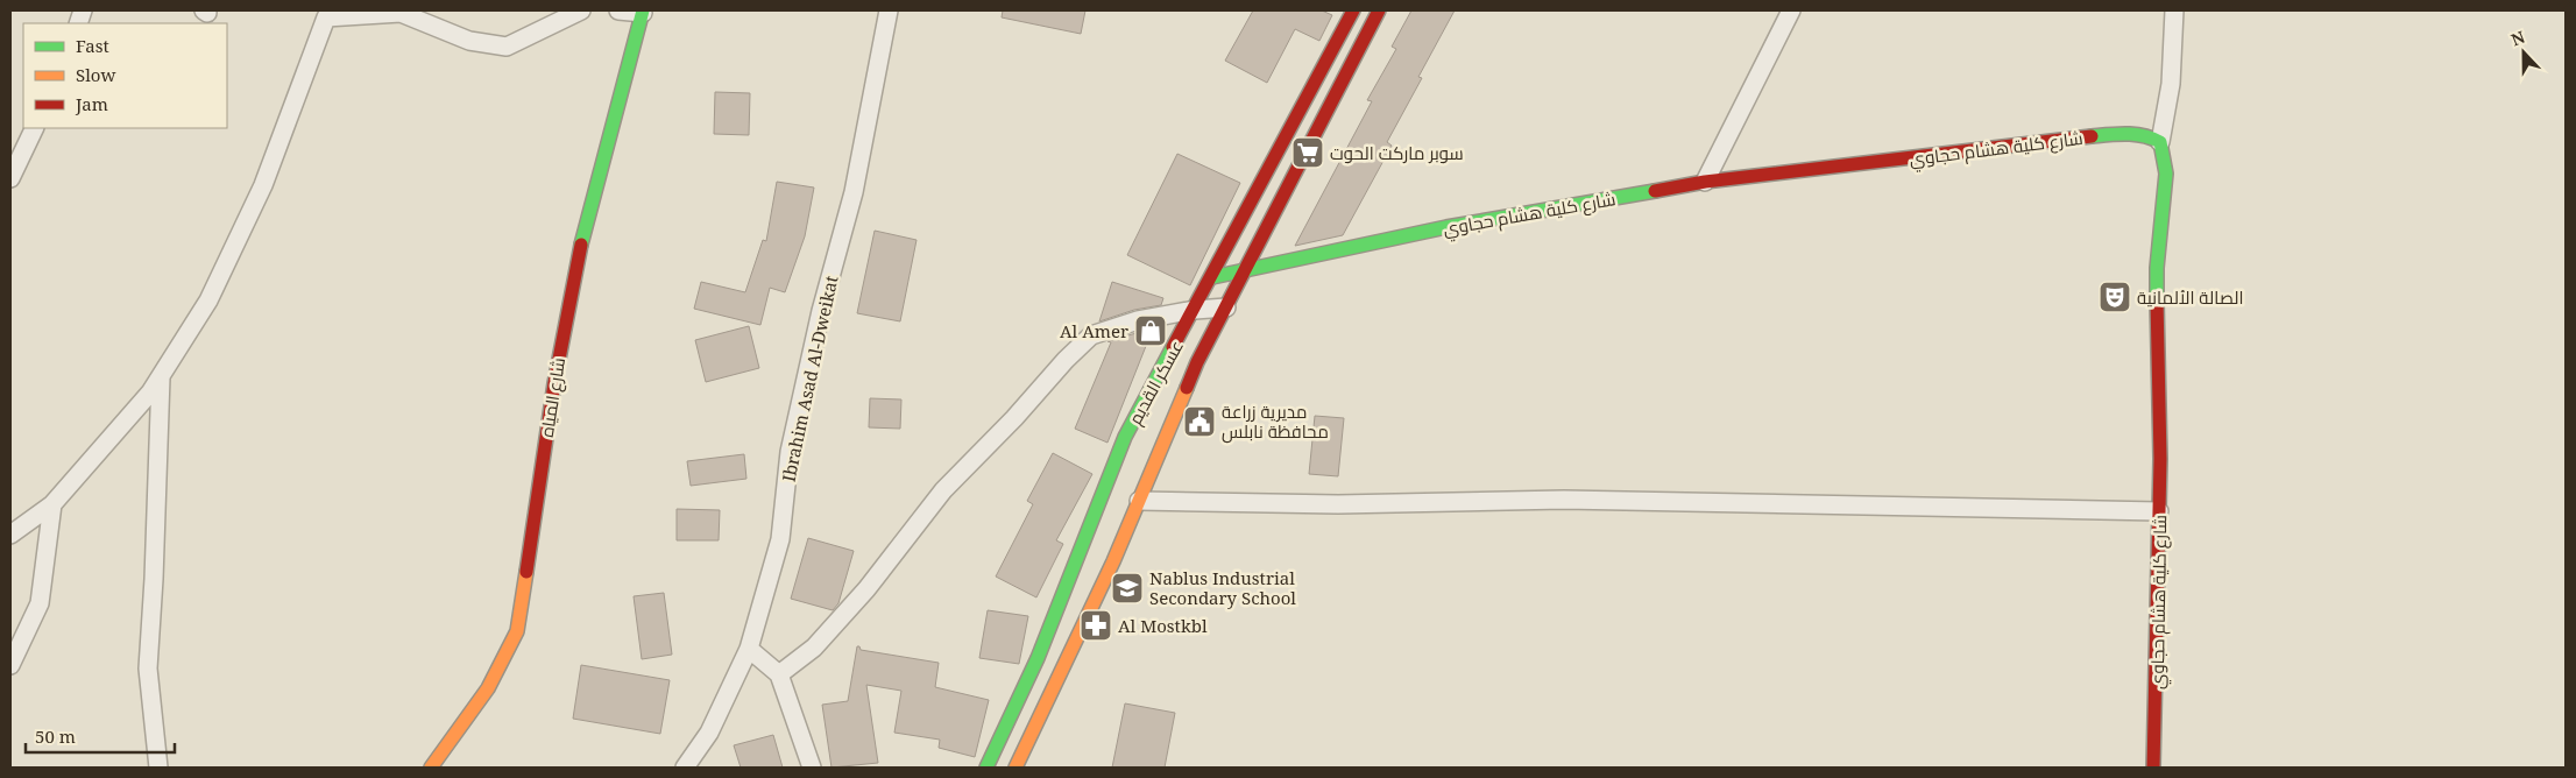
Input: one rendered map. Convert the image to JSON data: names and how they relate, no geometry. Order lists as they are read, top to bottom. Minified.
{"streets":{"street":["شارع كلية هشام حجاوي","Ibrahim Asad Al-Dweikat","عسكر القديم","شارع المياه"]},"crossings":[["شارع كلية هشام حجاوي","عسكر القديم"]],"places":{"supermarket":["سوبر ماركت الحوت"],"theatre":["الصالة الألمانية"],"shop":["Al Amer"],"public building":["مديرية زراعة محافظة نابلس"],"school or university":["Nablus Industrial Secondary School"],"pharmacy":["Al Mostkbl"]},"legend":["Fast","Slow","Jam"],"scale_bar":"50 m","north":"top"}
